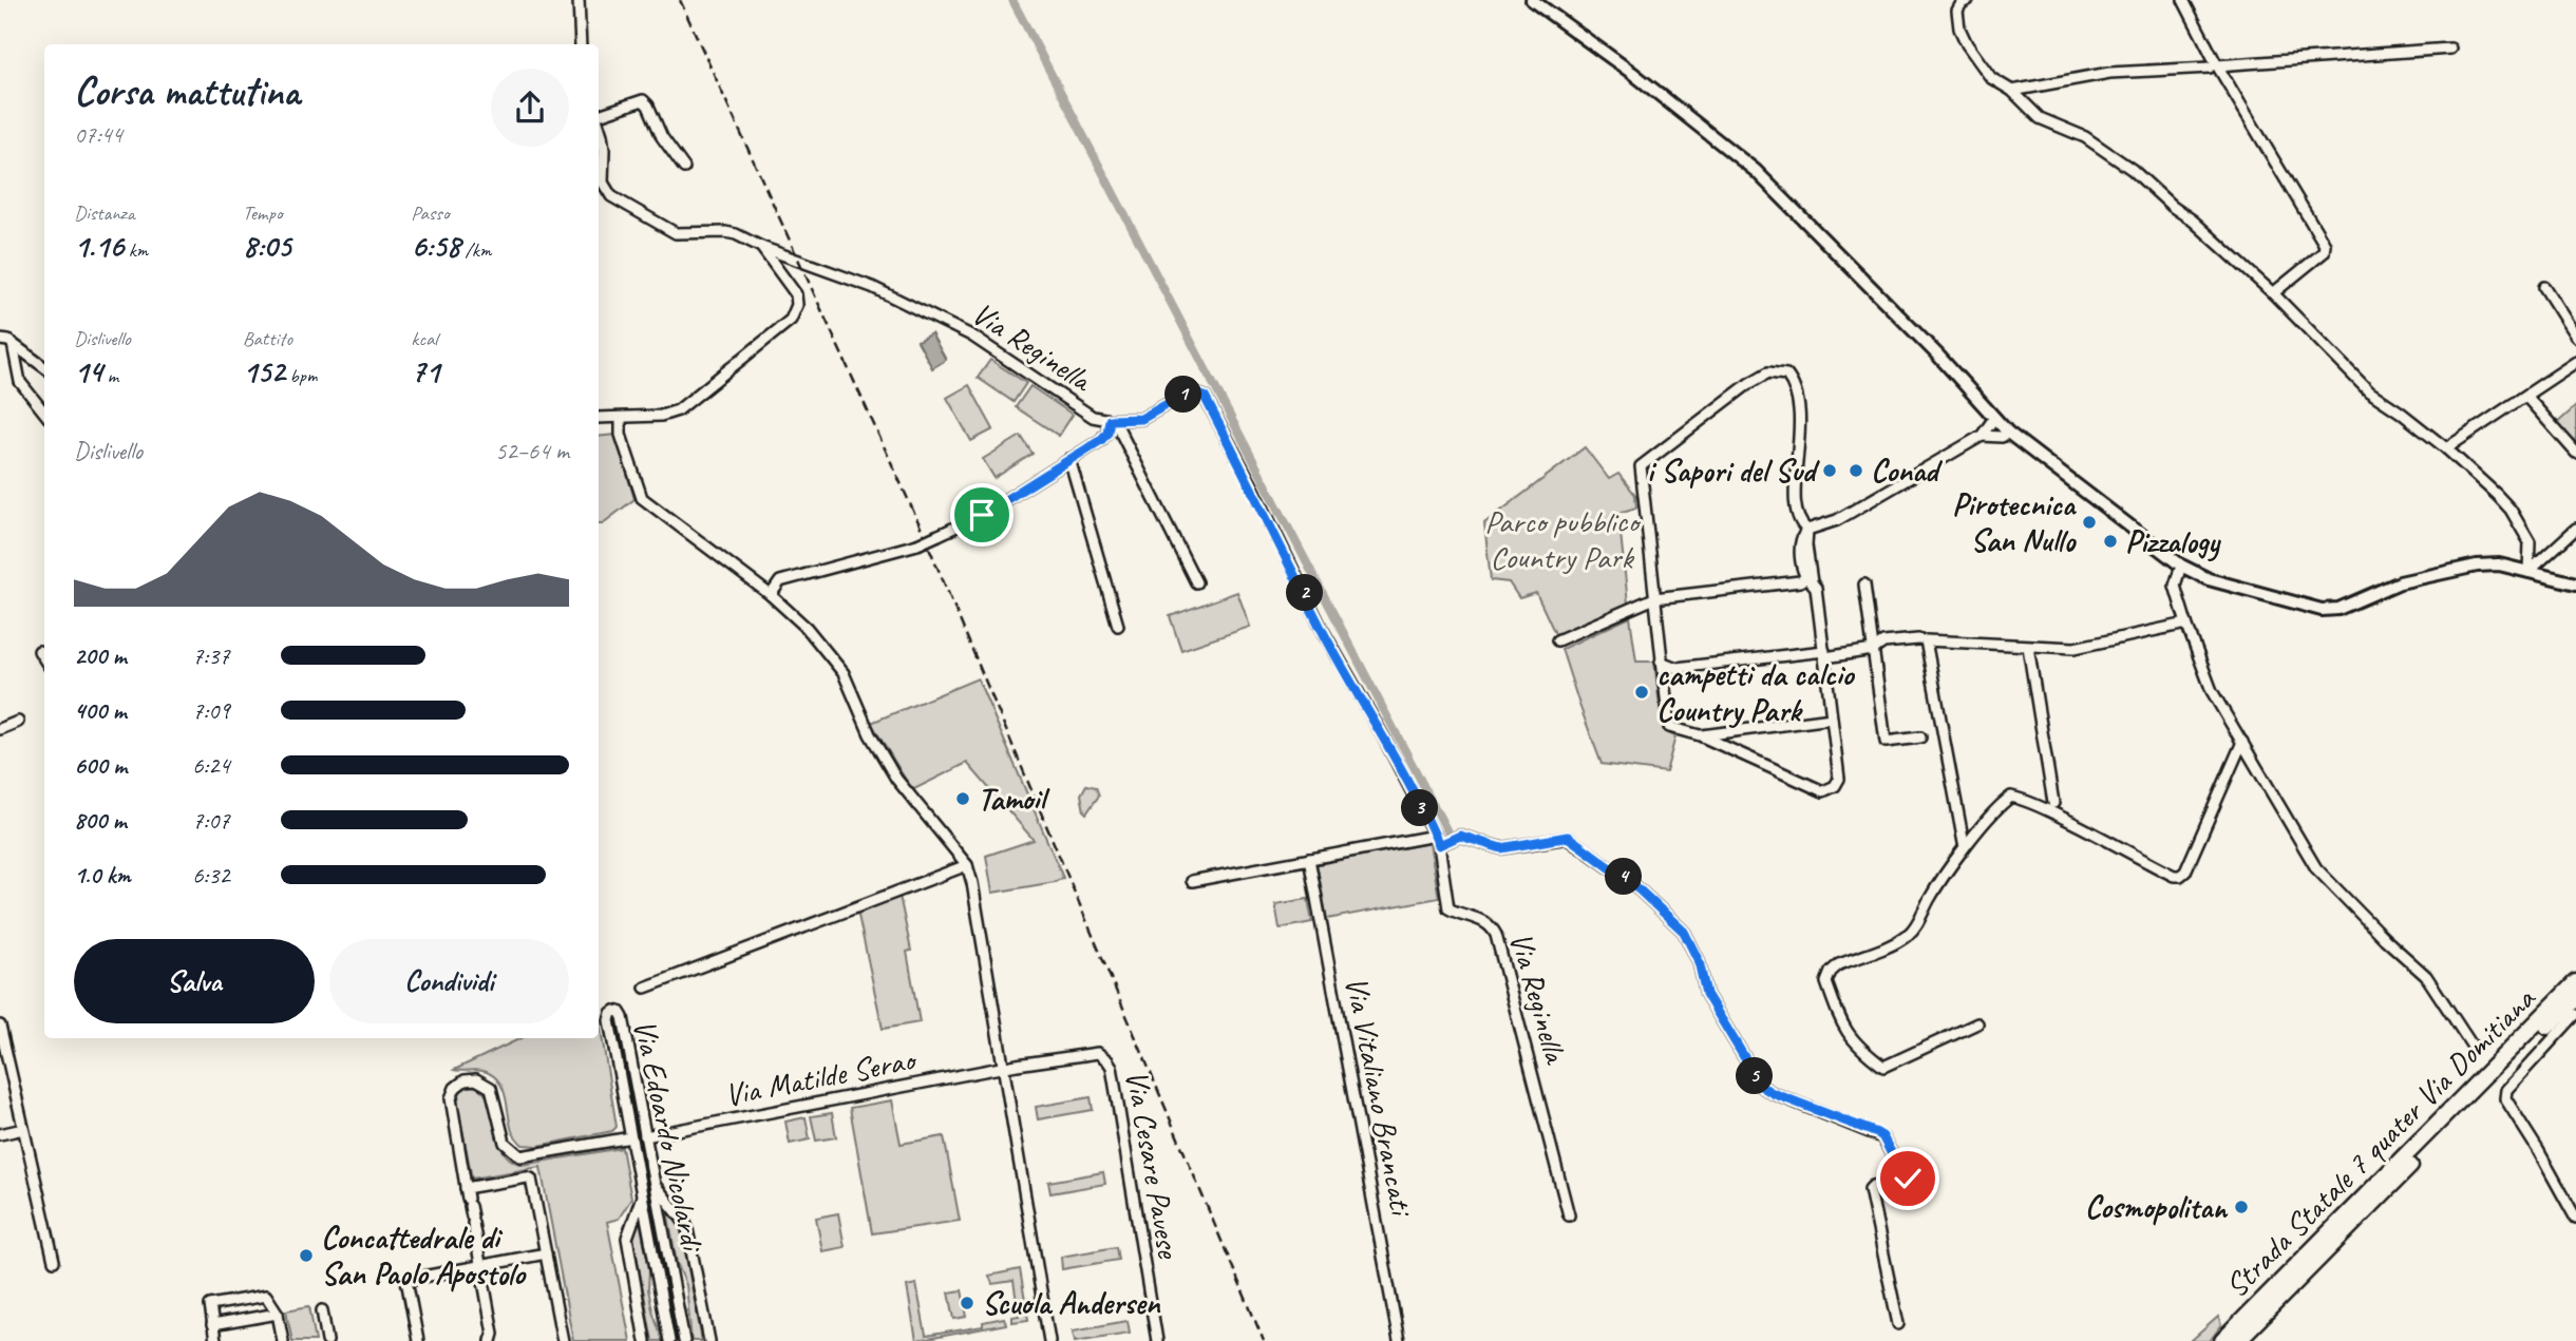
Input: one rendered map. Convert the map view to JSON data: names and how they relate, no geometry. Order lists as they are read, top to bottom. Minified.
{"streets":{"highway":["Strada Statale 7 quater Via Domitiana"],"street":["Via Reginella","Via Matilde Serao","Via Vitaliano Brancati","Via Edoardo Nicolardi","Via Cesare Pavese"]},"crossings":[["Via Matilde Serao","Via Edoardo Nicolardi"],["Via Matilde Serao","Via Cesare Pavese"]],"parks":["Parco pubblico Country Park"],"places":["i Sapori del Sud","Conad","Pirotecnica San Nullo","Pizzalogy","campetti da calcio Country Park","Tamoil","Cosmopolitan","Concattedrale di San Paolo Apostolo","Scuola Andersen"],"page":{"heading":["Corsa mattutina","07:44"],"stats":[["Distanza","1.16 km"],["Tempo","8:05"],["Passo","6:58 /km"],["Dislivello","14 m"],["Battito","152 bpm"],["kcal","71"]],"pins":["1","2","3","4","5"],"chart":["Dislivello","52–64 m"],"list":[{"name":"200 m","note":"7:37"},{"name":"400 m","note":"7:09"},{"name":"600 m","note":"6:24"},{"name":"800 m","note":"7:07"},{"name":"1.0 km","note":"6:32"}],"buttons":["Salva","Condividi"]}}
